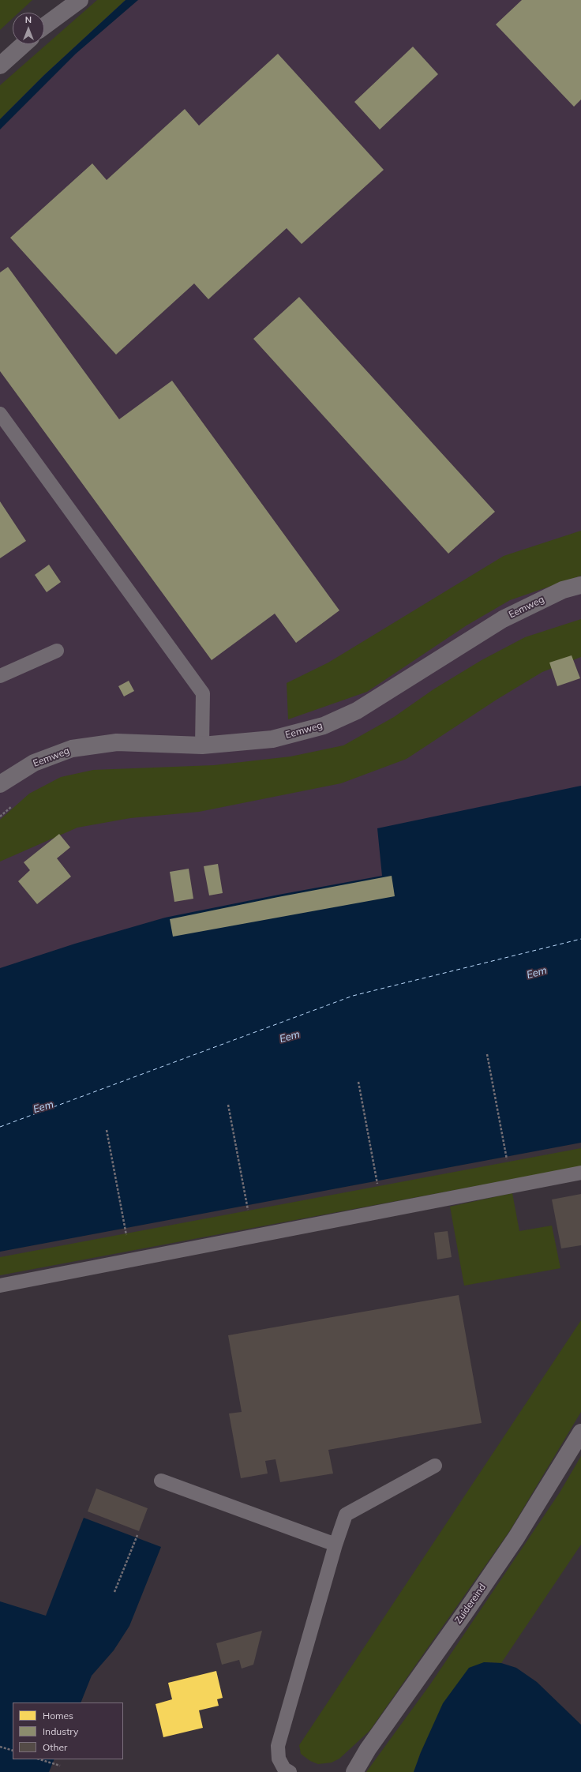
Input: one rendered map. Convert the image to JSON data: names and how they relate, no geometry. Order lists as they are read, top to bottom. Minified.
{"streets":{"street":["Eemweg","Zuidereind"]},"water":["Eem"],"legend":["Homes","Industry","Other"],"north":"top"}
